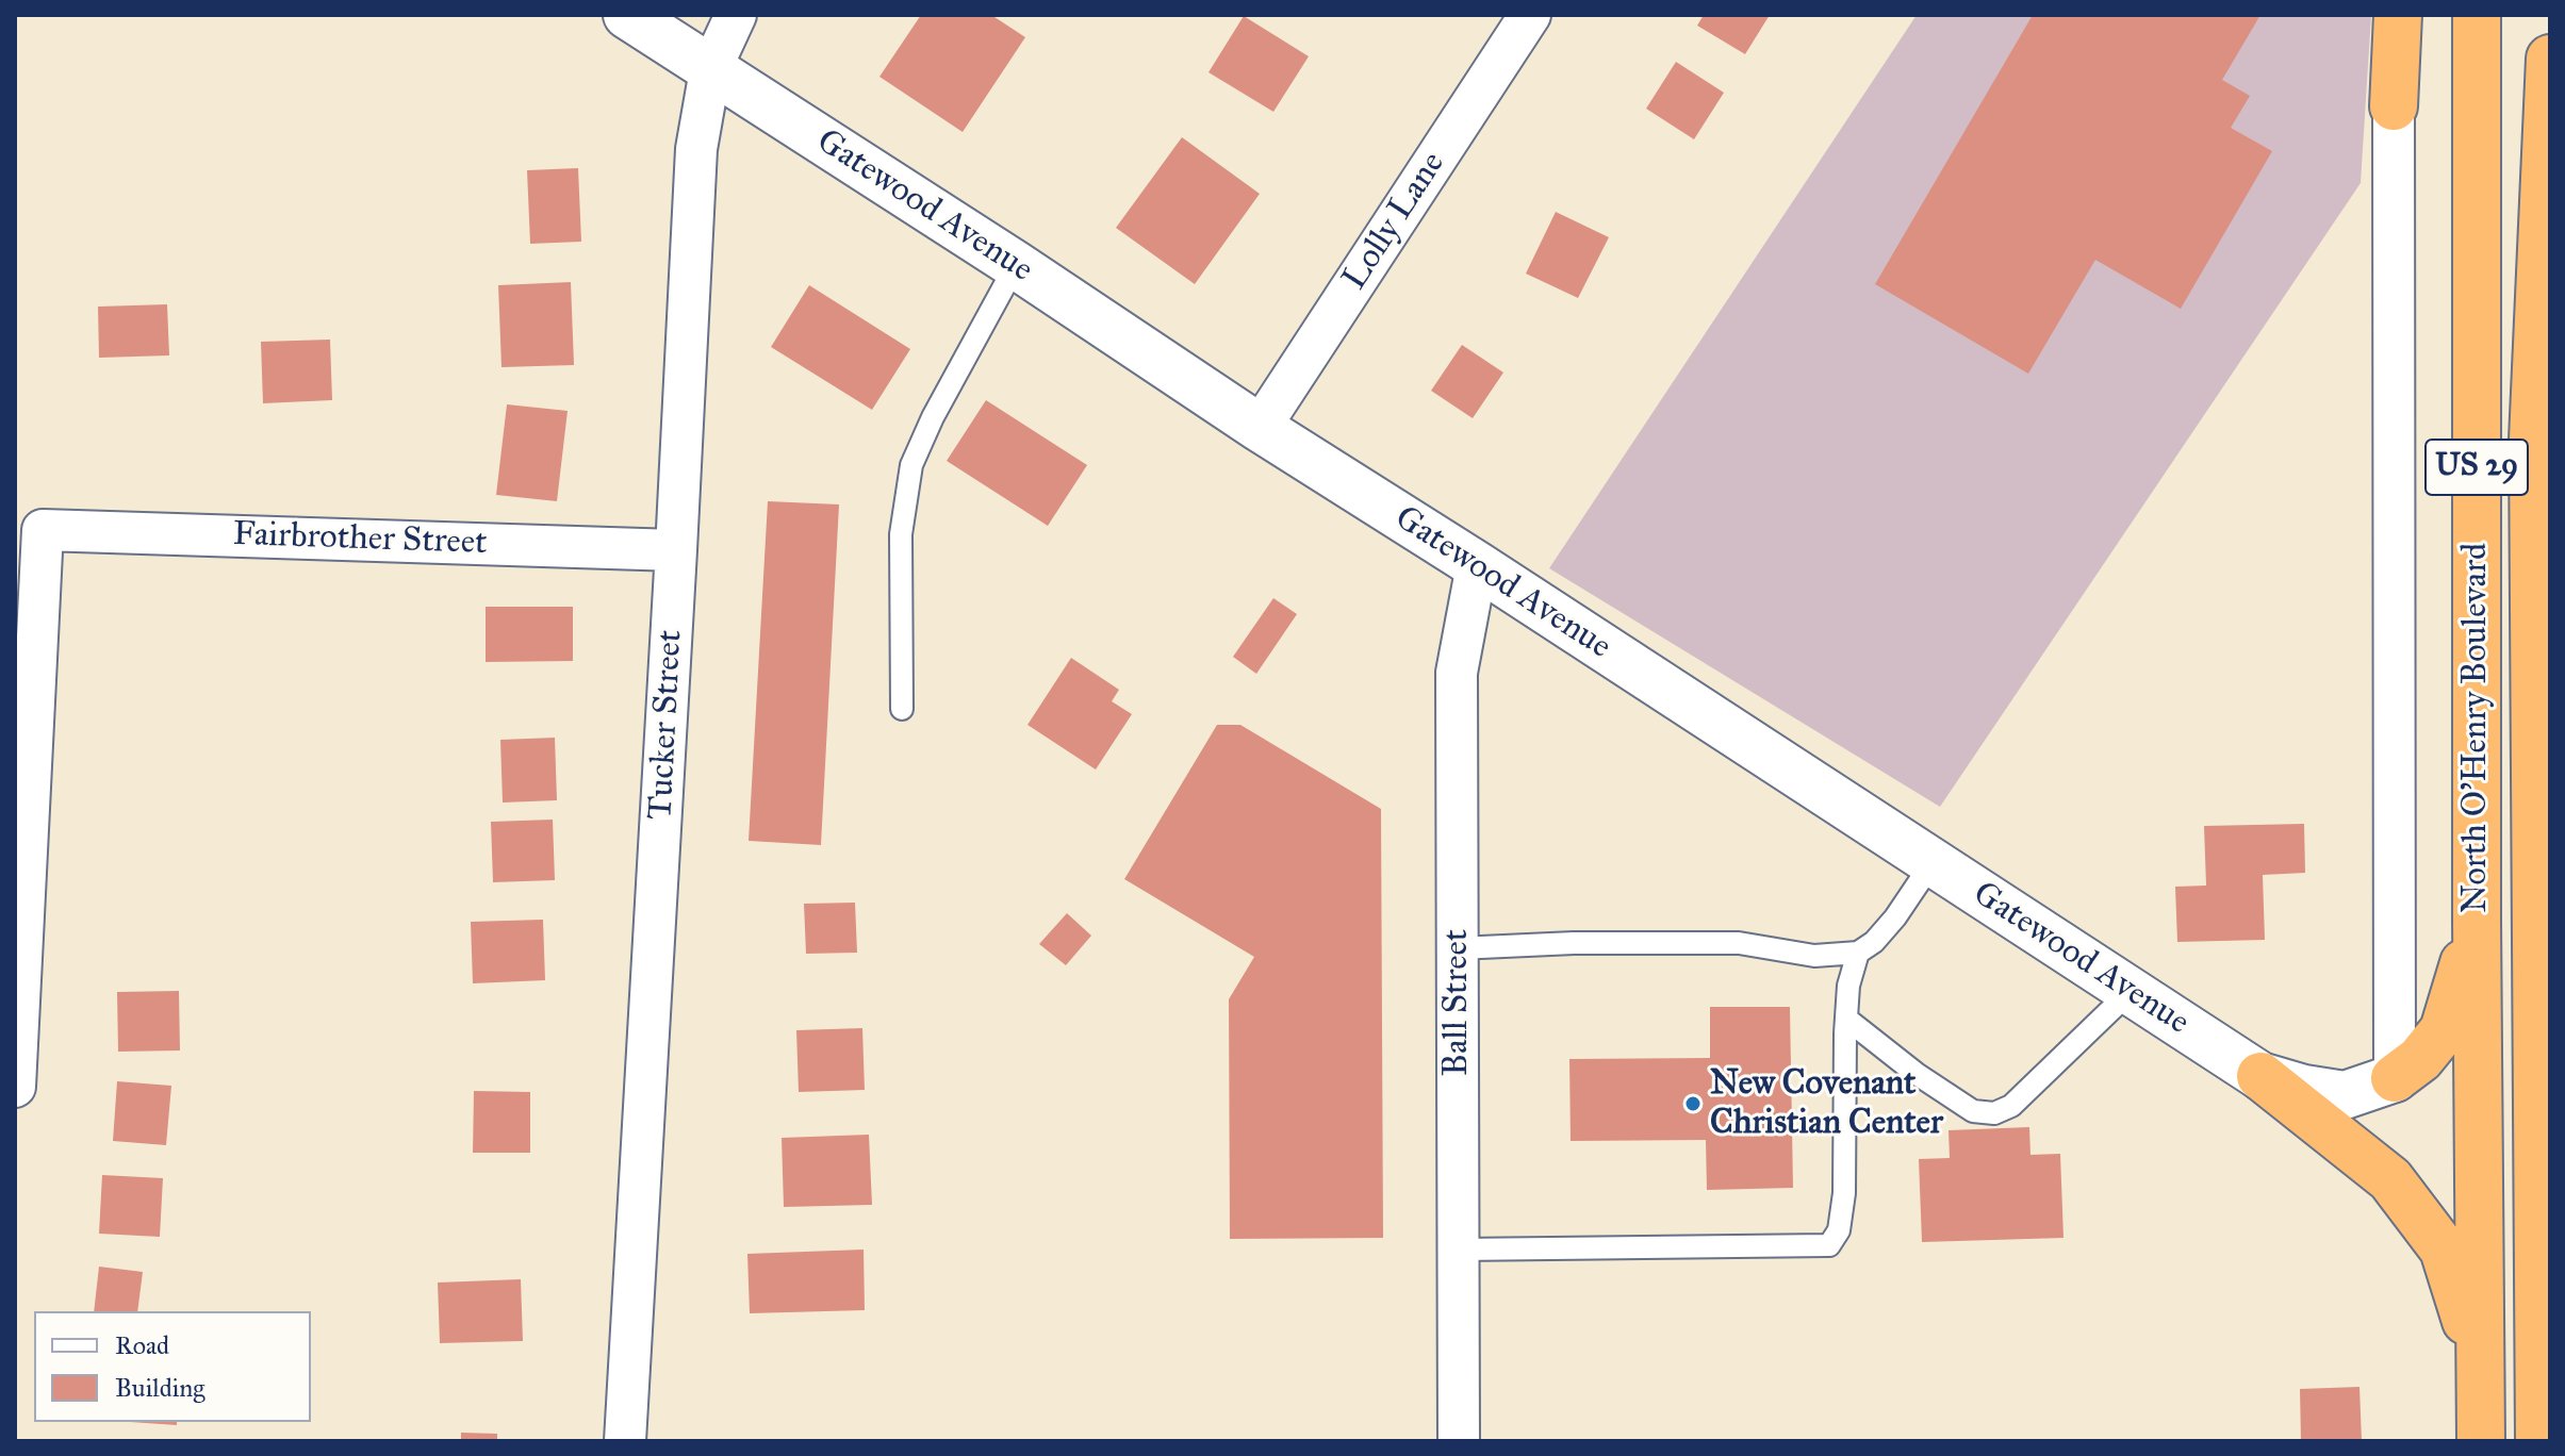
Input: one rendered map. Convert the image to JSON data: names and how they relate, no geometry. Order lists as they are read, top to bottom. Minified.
{"streets":{"highway":["US 29","North O'Henry Boulevard"],"street":["Gatewood Avenue","Lolly Lane","Fairbrother Street","Tucker Street","Ball Street"]},"crossings":[["Gatewood Avenue","Lolly Lane"],["Gatewood Avenue","Tucker Street"],["Gatewood Avenue","Ball Street"],["Fairbrother Street","Tucker Street"]],"places":["New Covenant Christian Center"],"legend":["Road","Building"]}
